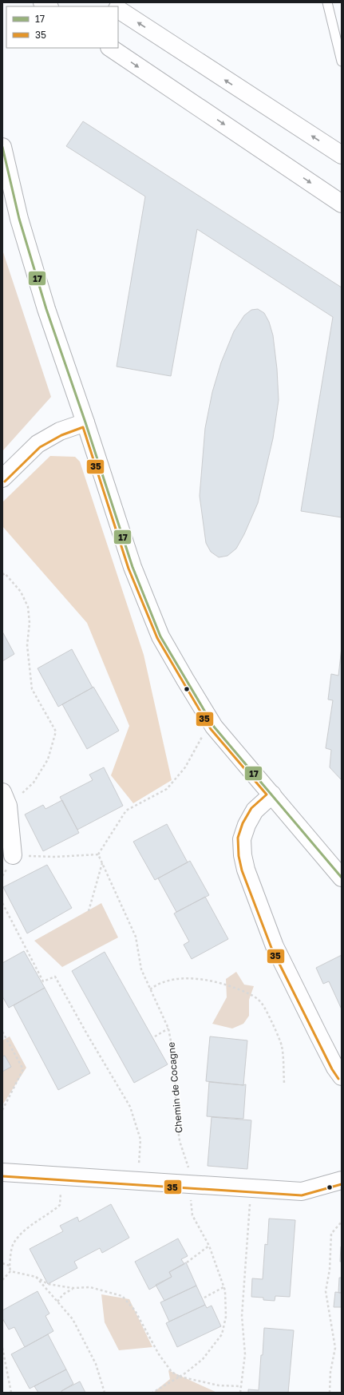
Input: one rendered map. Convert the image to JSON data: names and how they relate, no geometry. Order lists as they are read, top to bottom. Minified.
{"streets":{"path":["Chemin de Cocagne"]},"lines":["transit line 17","transit line 35"],"legend":["17","35"]}
